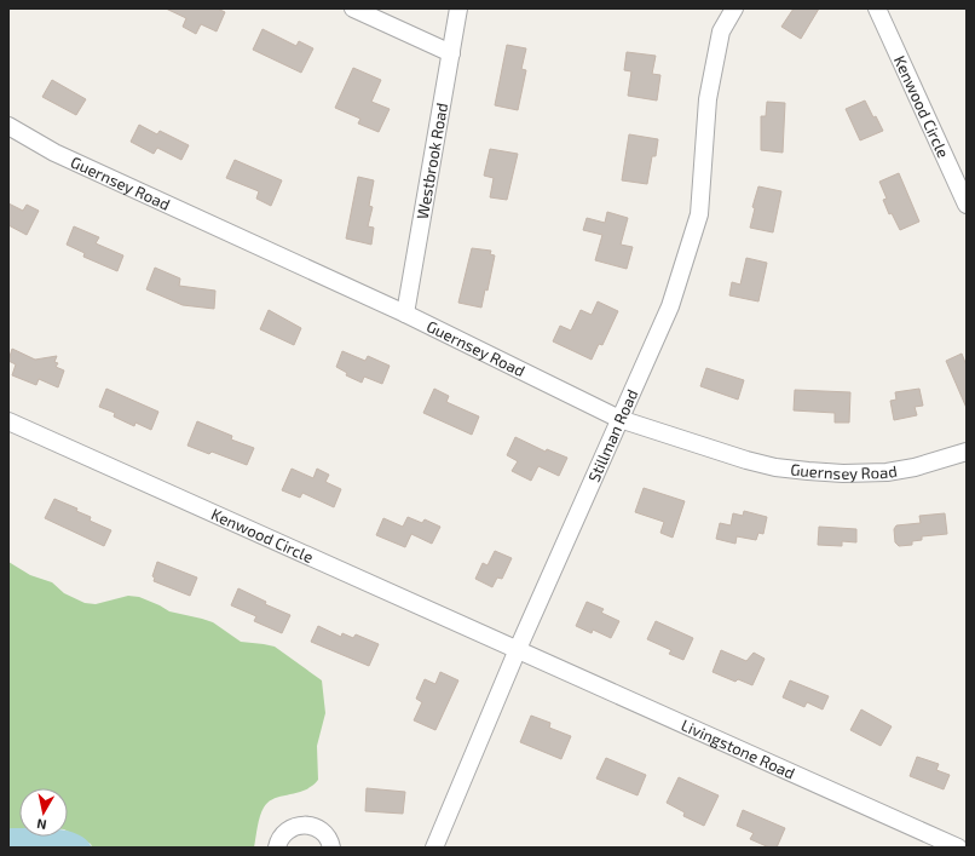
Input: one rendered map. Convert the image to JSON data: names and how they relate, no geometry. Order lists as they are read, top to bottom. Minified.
{"streets":{"street":["Kenwood Circle","Westbrook Road","Guernsey Road","Stillman Road","Livingstone Road"]},"crossings":[["Kenwood Circle","Stillman Road"],["Kenwood Circle","Livingstone Road"],["Westbrook Road","Guernsey Road"],["Guernsey Road","Stillman Road"],["Stillman Road","Livingstone Road"]],"north":"bottom"}
